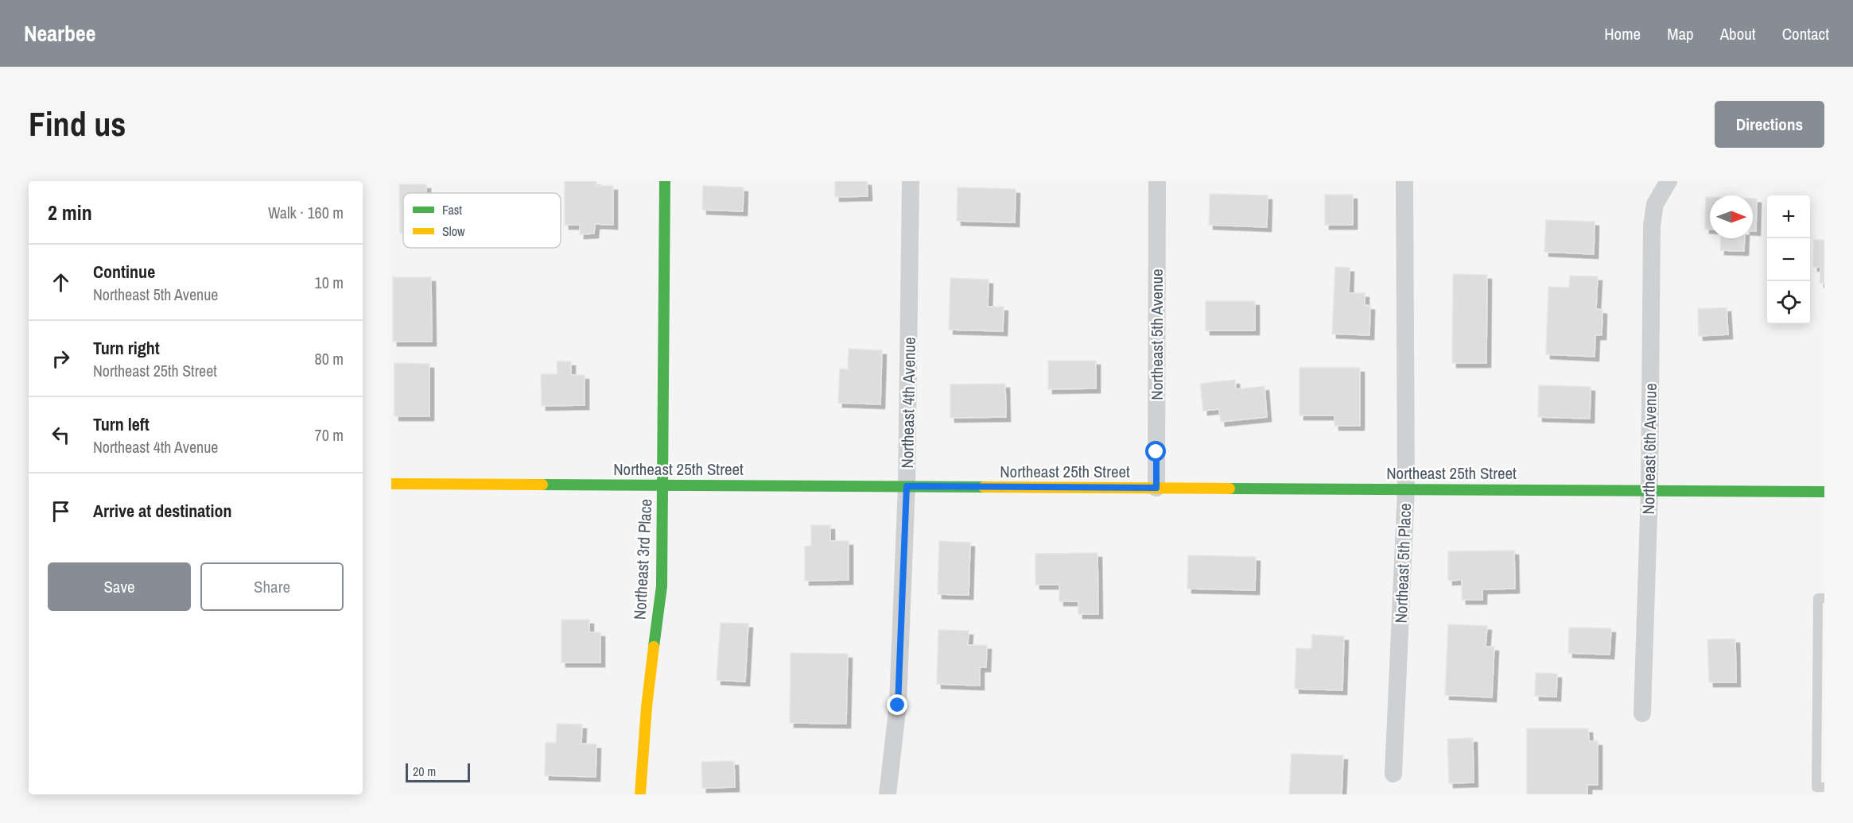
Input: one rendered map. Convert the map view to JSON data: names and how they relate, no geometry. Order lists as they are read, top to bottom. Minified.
{"streets":{"street":["Northeast 5th Avenue","Northeast 4th Avenue","Northeast 6th Avenue","Northeast 25th Street","Northeast 3rd Place","Northeast 5th Place"]},"crossings":[["Northeast 5th Avenue","Northeast 25th Street"],["Northeast 4th Avenue","Northeast 25th Street"],["Northeast 6th Avenue","Northeast 25th Street"],["Northeast 25th Street","Northeast 3rd Place"],["Northeast 25th Street","Northeast 5th Place"]],"legend":["Fast","Slow"],"scale_bar":"20 m","north":"right","page":{"header":"Nearbee","nav":["Home","Map","About","Contact"],"buttons":["Directions",["Save","Share"]],"title":"Find us","heading":["2 min","Walk · 160 m"],"map_buttons":["+","−"],"list":[["Continue","Northeast 5th Avenue","10 m"],["Turn right","Northeast 25th Street","80 m"],["Turn left","Northeast 4th Avenue","70 m"],"Arrive at destination"],"scale":"20 m"}}
